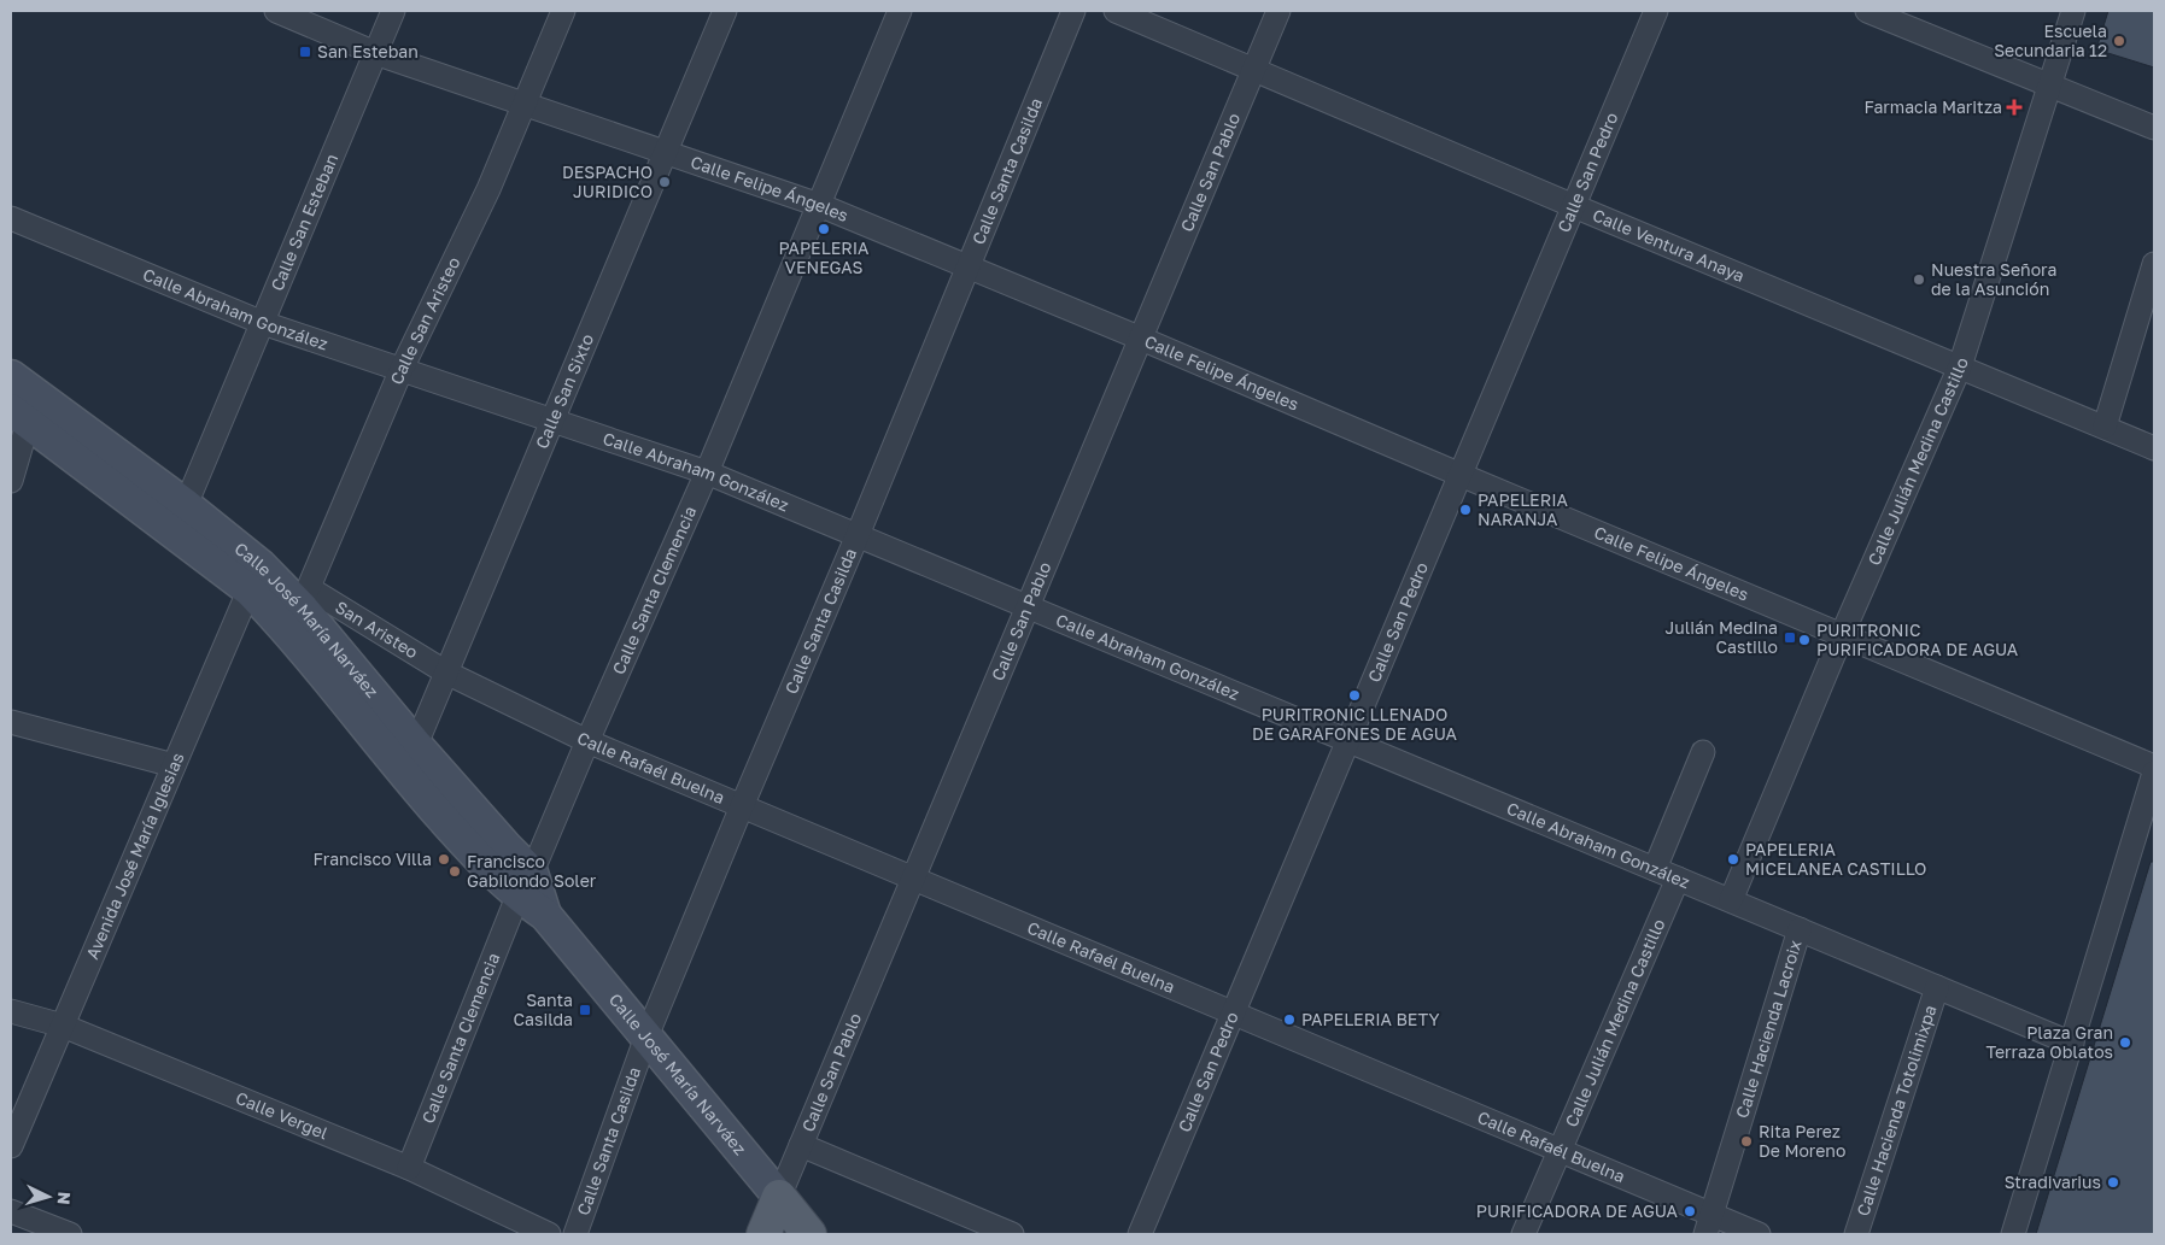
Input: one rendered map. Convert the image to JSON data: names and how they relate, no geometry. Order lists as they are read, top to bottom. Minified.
{"streets":{"main road":["Calle San Pablo","Calle José María Narváez"],"street":["Calle Santa Casilda","Calle San Pedro","Calle Felipe Ángeles","Calle San Esteban","Calle Ventura Anaya","Calle Abraham González","Calle San Aristeo","Calle San Sixto","Calle Julián Medina Castillo","Calle Santa Clemencia","San Aristeo","Calle Rafaél Buelna","Avenida José María Iglesias","Calle Hacienda Lacroix","Calle Hacienda Totolimixpa","Calle Vergel"]},"crossings":[["Calle Santa Casilda","Calle Felipe Ángeles"],["Calle Santa Casilda","Calle Abraham González"],["Calle Santa Casilda","Calle José María Narváez"],["Calle Santa Casilda","Calle Rafaél Buelna"],["Calle San Pablo","Calle Felipe Ángeles"],["Calle San Pablo","Calle Ventura Anaya"],["Calle San Pablo","Calle Abraham González"],["Calle San Pablo","Calle José María Narváez"],["Calle San Pablo","Calle Rafaél Buelna"],["Calle San Pedro","Calle Felipe Ángeles"],["Calle San Pedro","Calle Ventura Anaya"],["Calle San Pedro","Calle Abraham González"],["Calle San Pedro","Calle Rafaél Buelna"],["Calle Felipe Ángeles","Calle San Esteban"],["Calle Felipe Ángeles","Calle San Aristeo"],["Calle Felipe Ángeles","Calle San Sixto"],["Calle Felipe Ángeles","Calle Julián Medina Castillo"],["Calle Felipe Ángeles","Calle Santa Clemencia"],["Calle San Esteban","Calle Abraham González"],["Calle San Esteban","Calle José María Narváez"],["Calle Ventura Anaya","Calle Julián Medina Castillo"],["Calle Abraham González","Calle San Aristeo"],["Calle Abraham González","Calle San Sixto"],["Calle Abraham González","Calle Julián Medina Castillo"],["Calle Abraham González","Calle Santa Clemencia"],["Calle Abraham González","Calle Hacienda Lacroix"],["Calle Abraham González","Calle Hacienda Totolimixpa"],["Calle San Aristeo","Calle José María Narváez"],["Calle San Aristeo","San Aristeo"],["Calle San Sixto","Calle José María Narváez"],["Calle San Sixto","San Aristeo"],["Calle San Sixto","Calle Rafaél Buelna"],["Calle Julián Medina Castillo","Calle Rafaél Buelna"],["Calle Santa Clemencia","Calle José María Narváez"],["Calle Santa Clemencia","Calle Rafaél Buelna"],["Calle Santa Clemencia","Calle Vergel"],["Calle José María Narváez","San Aristeo"],["Calle José María Narváez","Avenida José María Iglesias"],["San Aristeo","Calle Rafaél Buelna"],["Calle Rafaél Buelna","Calle Hacienda Lacroix"],["Avenida José María Iglesias","Calle Vergel"]],"places":{"other":["Escuela Secundaria 12","DESPACHO JURIDICO","PAPELERIA VENEGAS","Nuestra Señora de la Asunción","PAPELERIA NARANJA","PURITRONIC PURIFICADORA DE AGUA","PURITRONIC LLENADO DE GARAFONES DE AGUA","Francisco Villa","PAPELERIA MICELANEA CASTILLO","Francisco Gabilondo Soler","PAPELERIA BETY","Plaza Gran Terraza Oblatos","Rita Perez De Moreno","Stradivarius","PURIFICADORA DE AGUA"],"transit":["San Esteban","Julián Medina Castillo","Santa Casilda"],"health":["Farmacia Maritza"]},"north":"right"}
